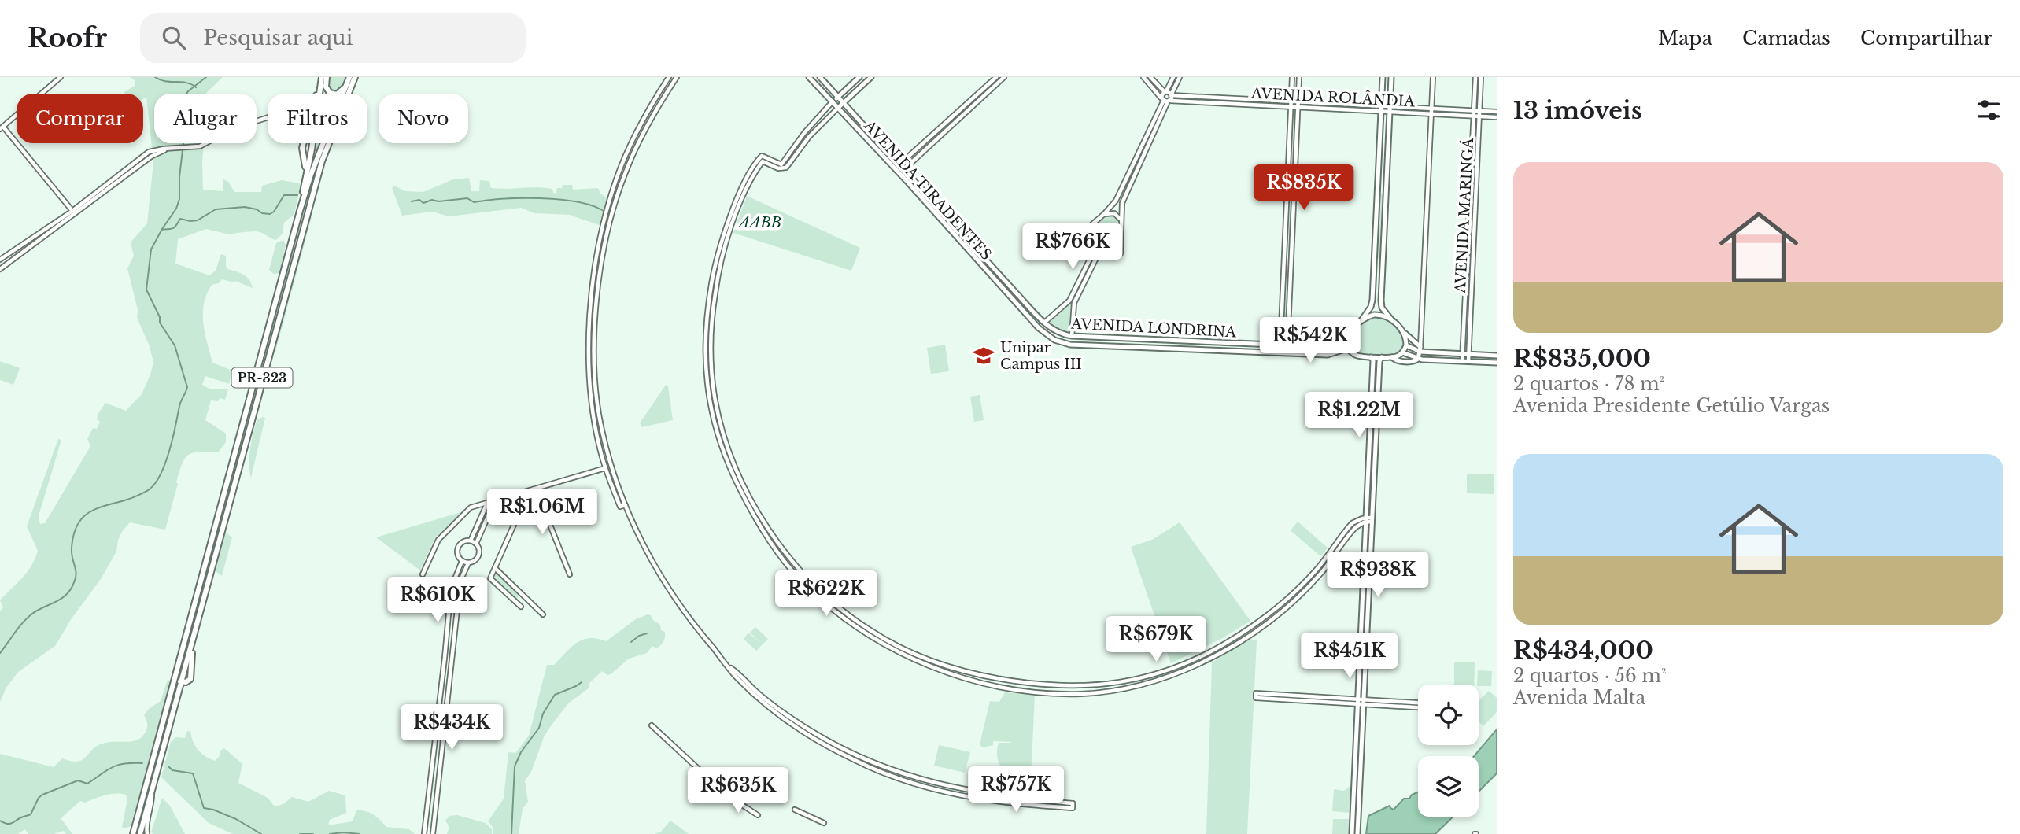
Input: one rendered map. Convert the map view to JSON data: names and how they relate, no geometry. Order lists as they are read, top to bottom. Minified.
{"streets":{"highway":["PR-323"],"main road":["AVENIDA TIRADENTES","AVENIDA LONDRINA"],"street":["AVENIDA ROLÂNDIA","AVENIDA MARINGÁ"]},"crossings":[["AVENIDA ROLÂNDIA","AVENIDA MARINGÁ"],["AVENIDA TIRADENTES","AVENIDA LONDRINA"]],"parks":["AABB"],"places":{"school or university":["Unipar Campus III"]},"page":{"header":"Roofr","search":"Pesquisar aqui","nav":["Mapa","Camadas","Compartilhar"],"heading":"13 imóveis","chip":["Comprar","Alugar","Filtros","Novo"],"list":[{"name":"R$835,000","note":"2 quartos · 78 m² · Avenida Presidente Getúlio Vargas"},{"name":"R$434,000","note":"2 quartos · 56 m² · Avenida Malta"}],"price":["R$835K","R$766K","R$542K","R$1.22M","R$1.06M","R$938K","R$622K","R$610K","R$679K","R$451K","R$434K","R$757K","R$635K"]}}
